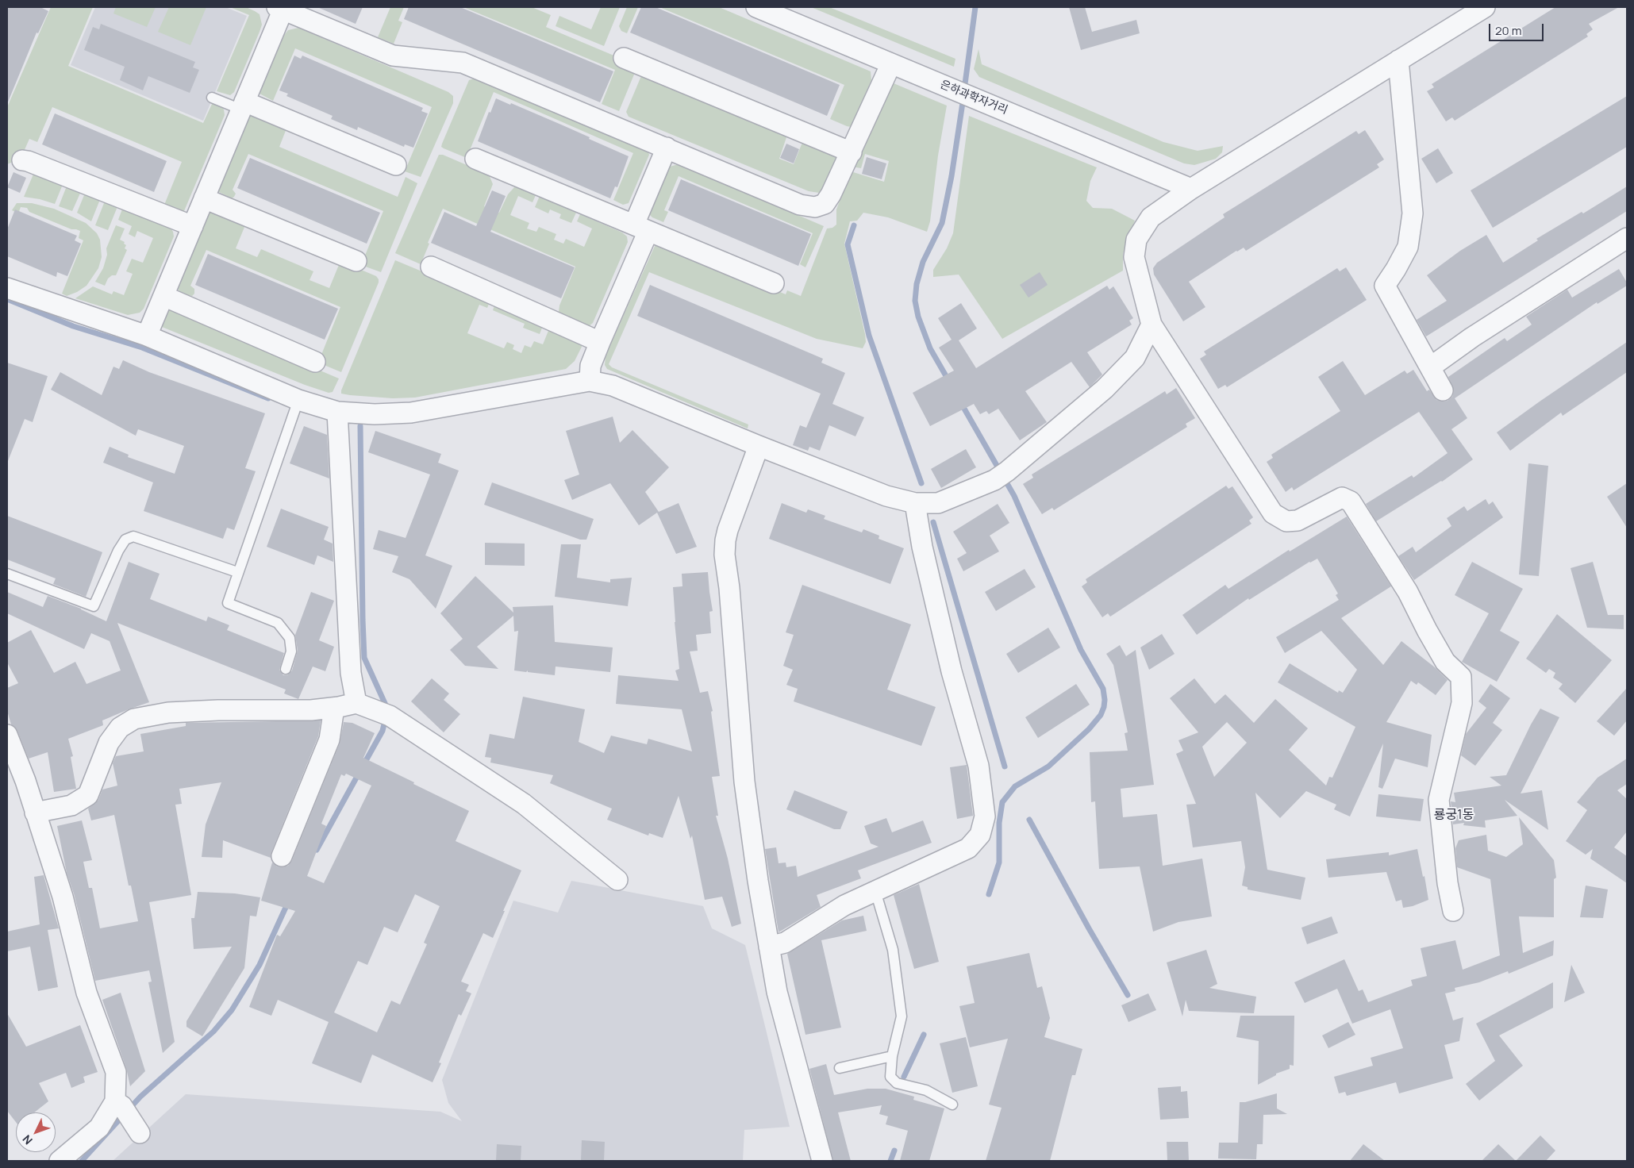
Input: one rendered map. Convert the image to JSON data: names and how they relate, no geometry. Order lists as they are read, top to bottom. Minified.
{"streets":{"street":["은하과학자거리"]},"districts":["룡궁1동"],"scale_bar":"20 m","north":"bottom left"}
